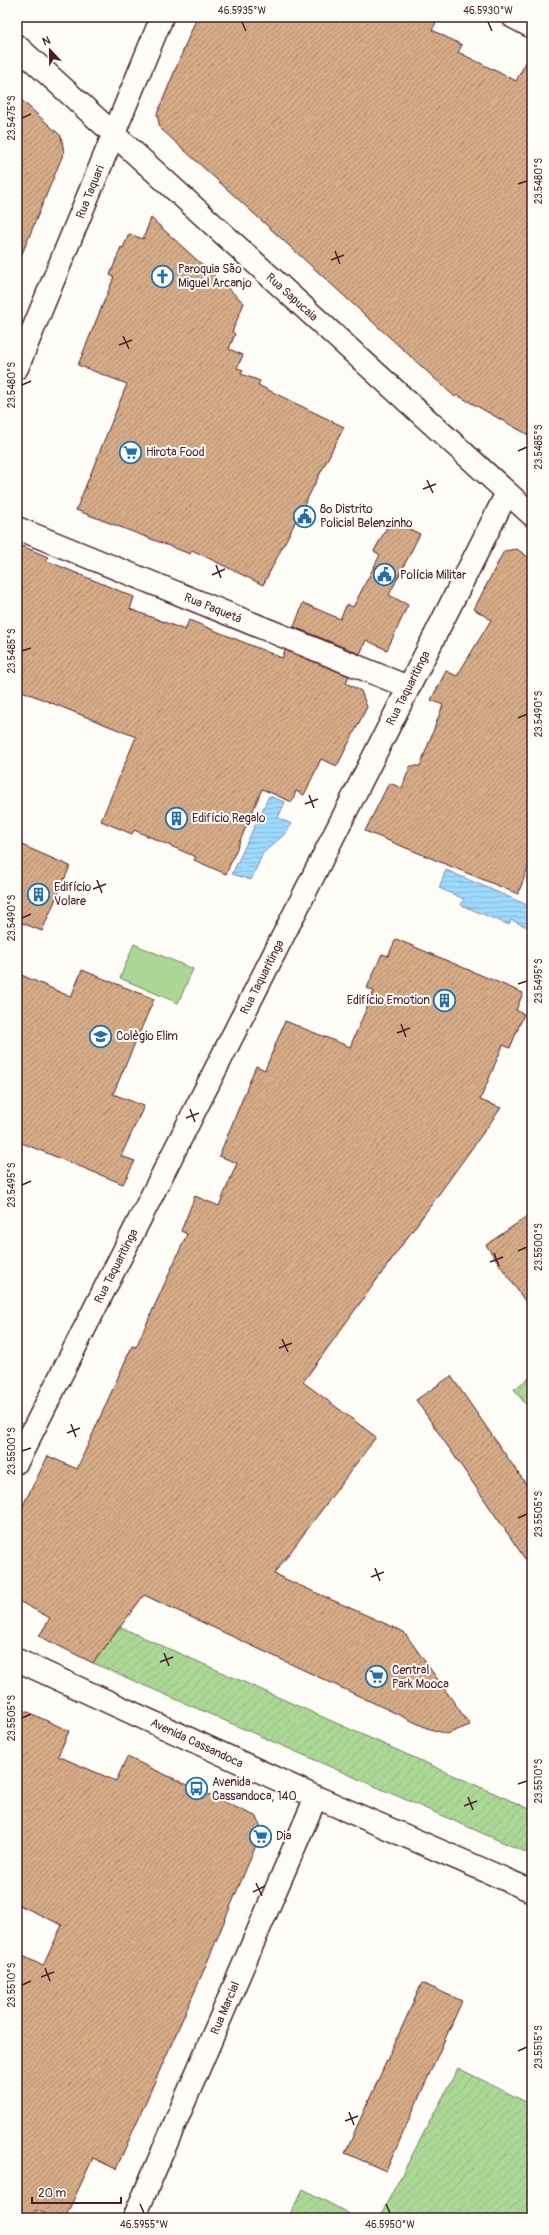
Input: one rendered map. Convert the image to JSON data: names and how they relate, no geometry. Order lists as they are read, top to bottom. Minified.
{"streets":{"street":["Rua Taquari","Rua Sapucaia","Rua Paquetá","Rua Taquaritinga","Avenida Cassandoca","Rua Marcial"]},"crossings":[["Rua Taquari","Rua Sapucaia"],["Rua Sapucaia","Rua Taquaritinga"],["Rua Paquetá","Rua Taquaritinga"],["Avenida Cassandoca","Rua Marcial"]],"places":{"church":["Paroquia São Miguel Arcanjo"],"supermarket":["Hirota Food","Central Park Mooca","Dia"],"public building":["8º Distrito Policial Belenzinho","Polícia Militar"],"building":["Edifício Regalo","Edifício Volare","Edifício Emotion"],"school or university":["Colègio Elim"],"bus stop":["Avenida Cassandoca, 140"]},"scale_bar":"20 m","north":"top","coordinates":["46.5935°W","46.5930°W","23.5475°S","23.5480°S","23.5485°S","23.5490°S","23.5495°S","23.5500°S","23.5505°S","23.5510°S","23.5515°S","46.5955°W","46.5950°W"]}
